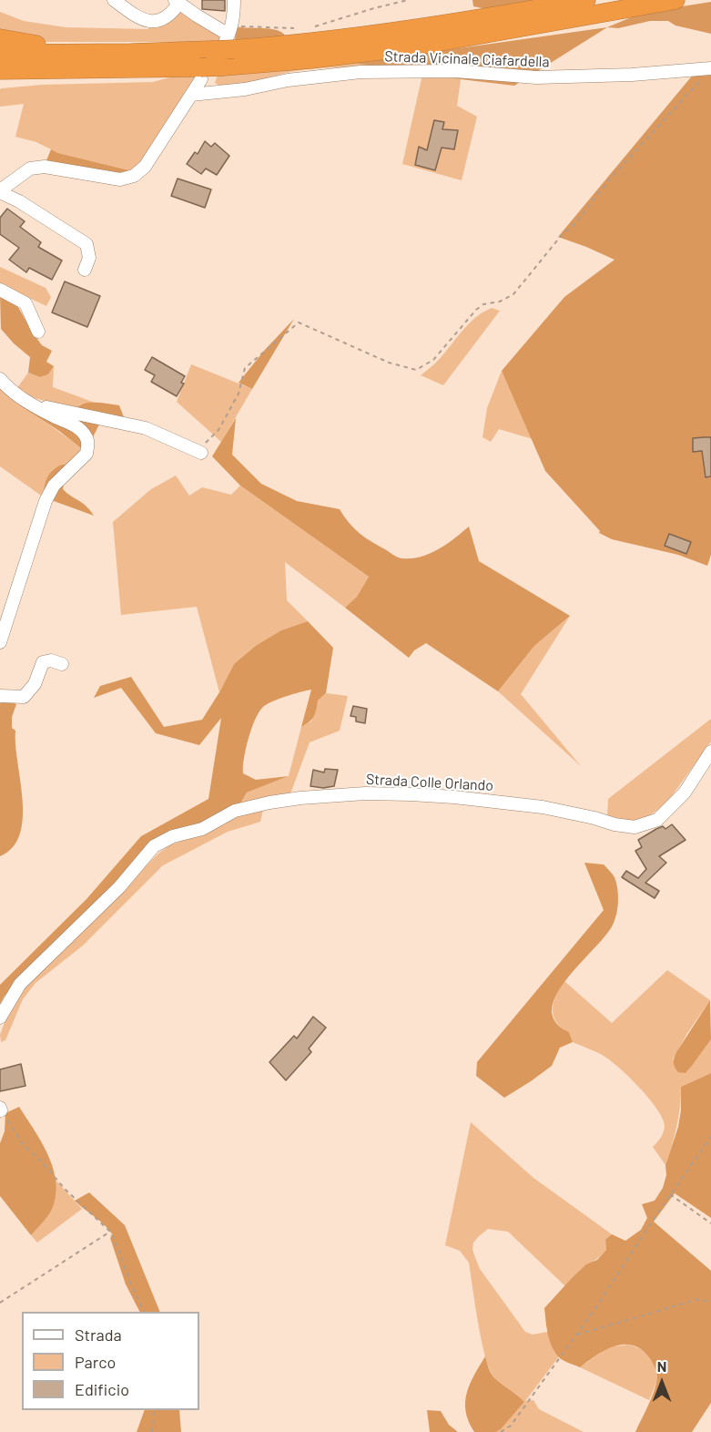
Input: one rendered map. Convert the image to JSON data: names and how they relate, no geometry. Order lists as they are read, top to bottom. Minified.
{"streets":{"street":["Strada Vicinale Ciafardella","Strada Colle Orlando"]},"legend":["Strada","Parco","Edificio"],"north":"top"}
